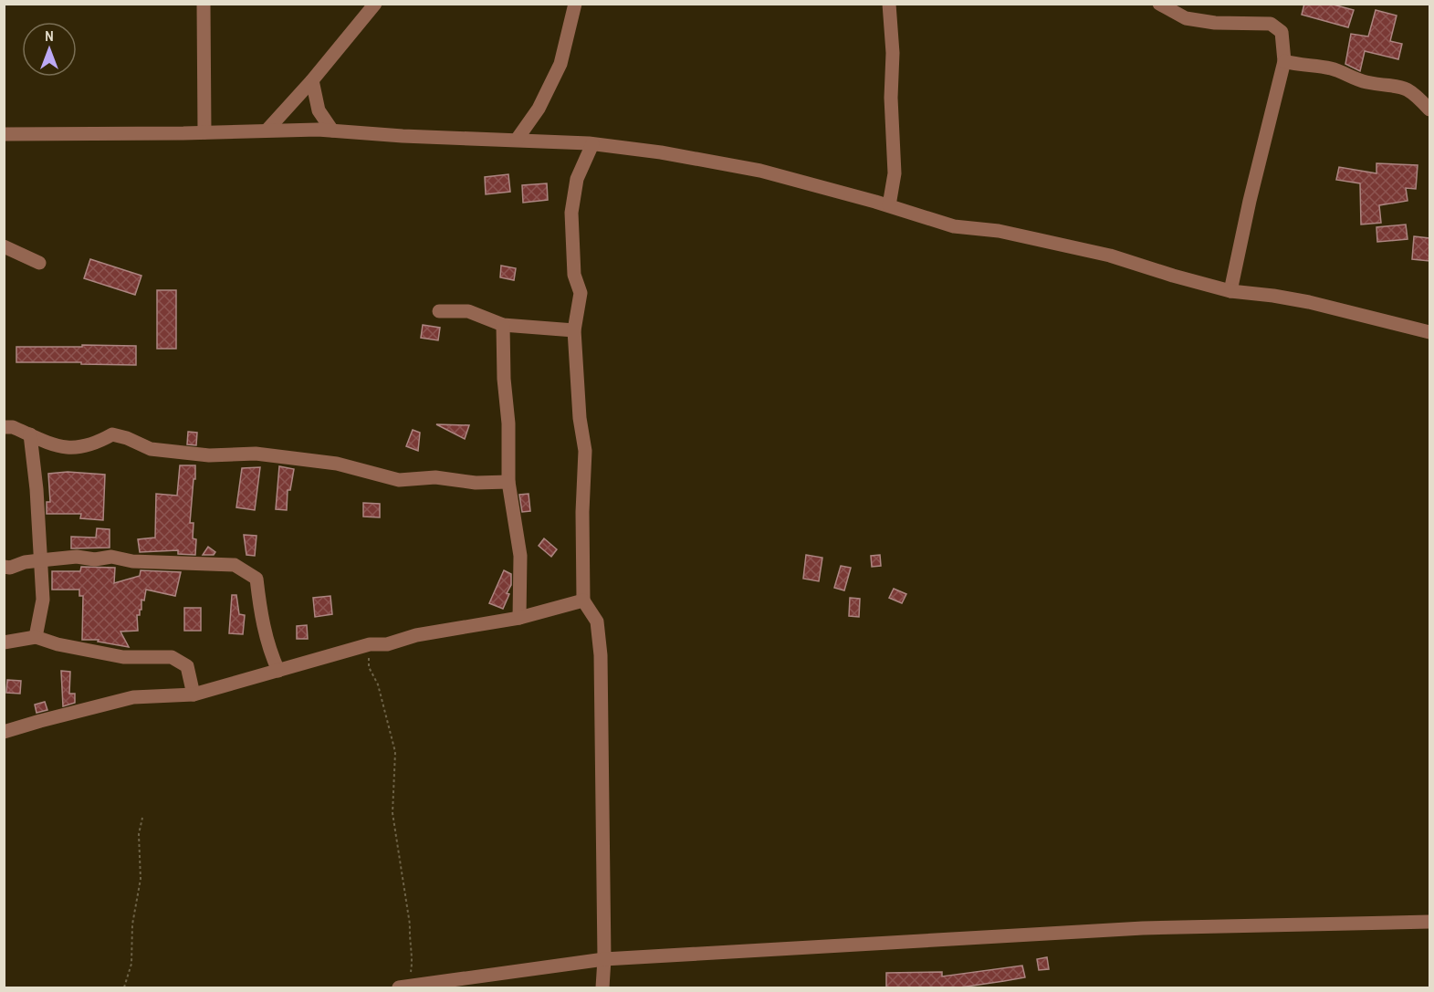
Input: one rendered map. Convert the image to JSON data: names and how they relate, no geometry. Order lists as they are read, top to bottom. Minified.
{"north":"top"}
